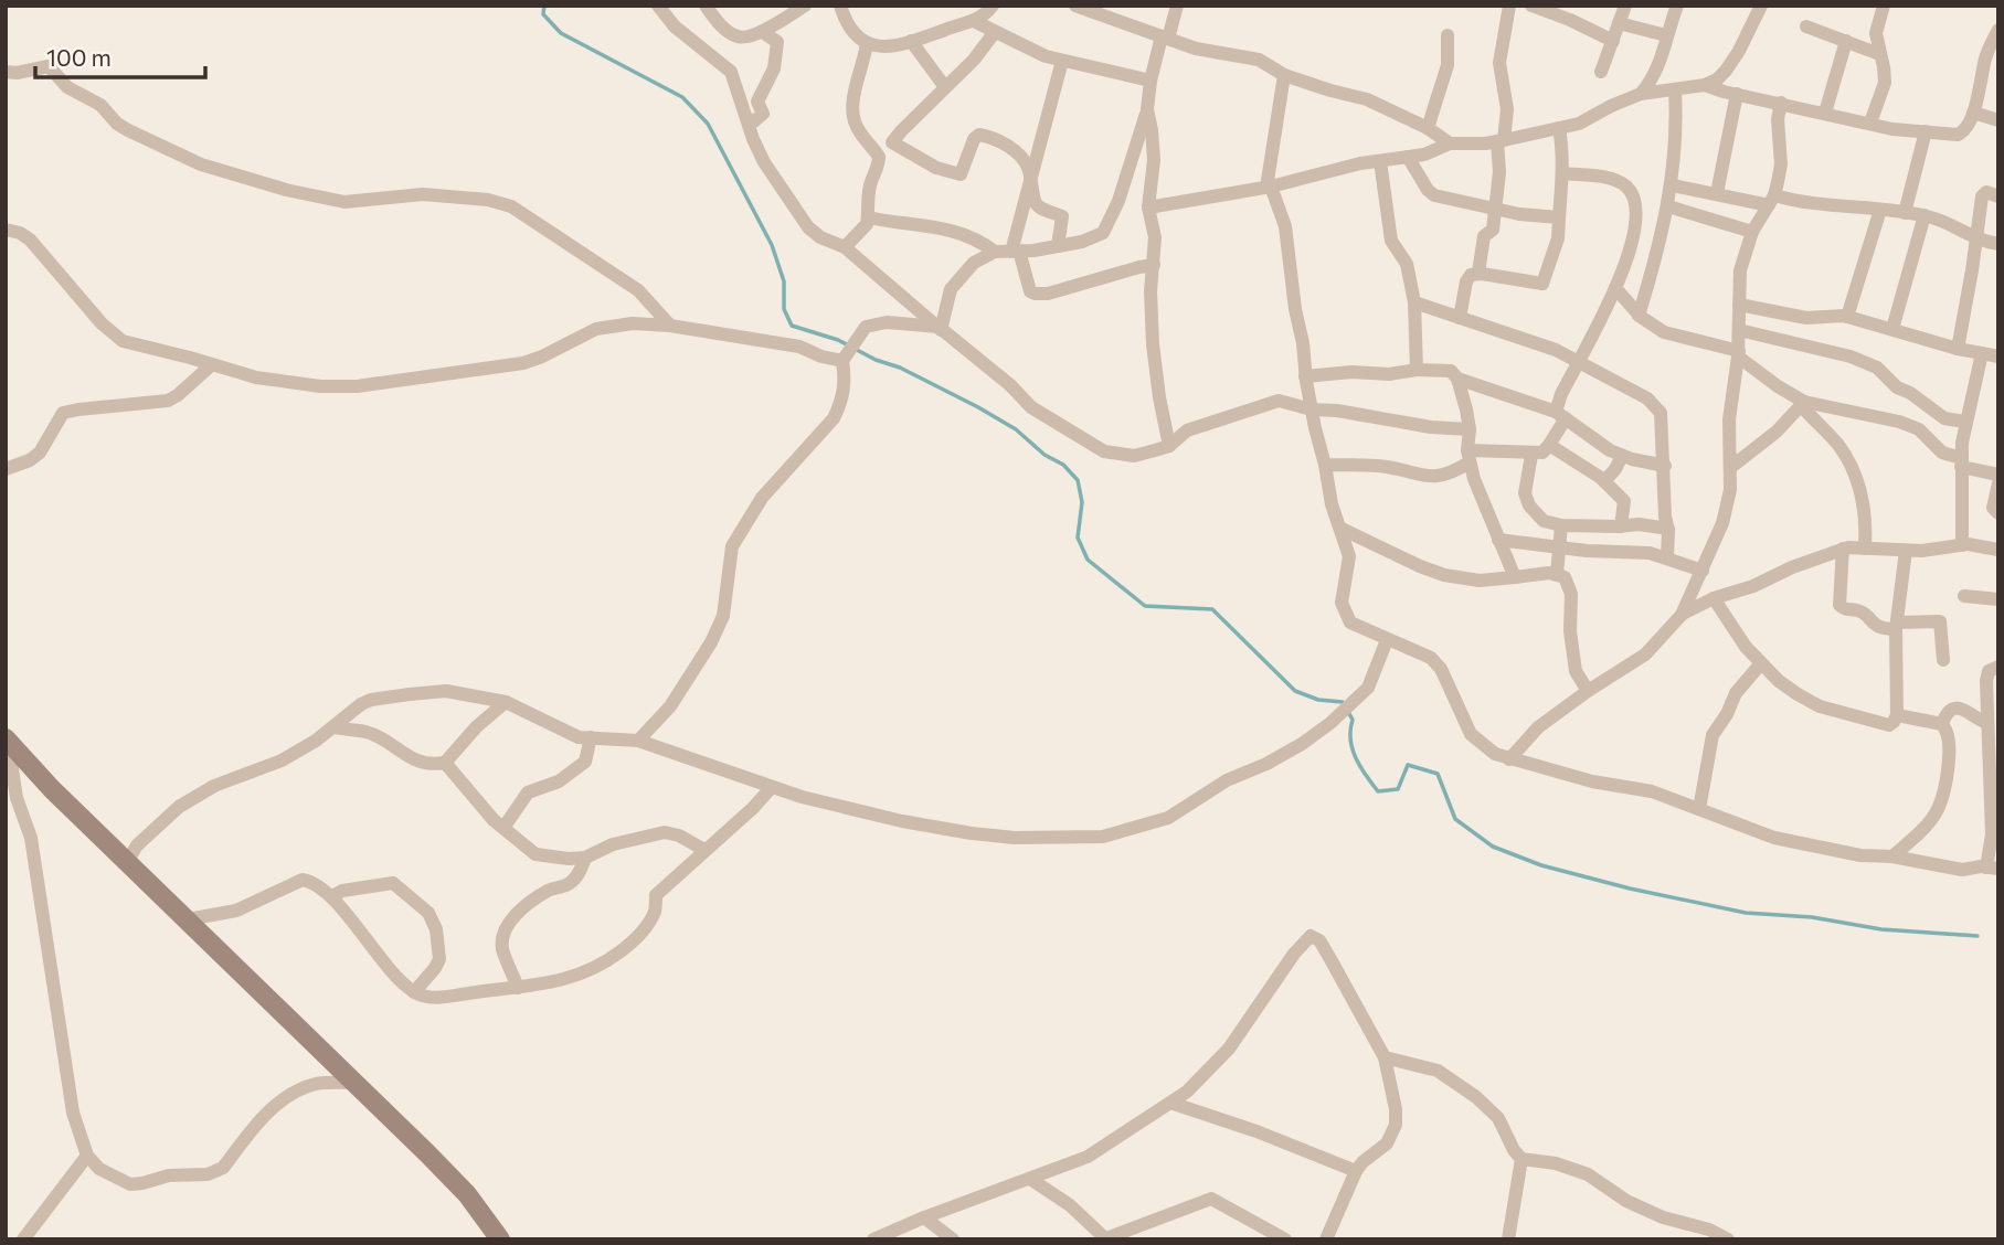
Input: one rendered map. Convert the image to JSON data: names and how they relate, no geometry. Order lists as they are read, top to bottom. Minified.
{"scale_bar":"100 m"}
